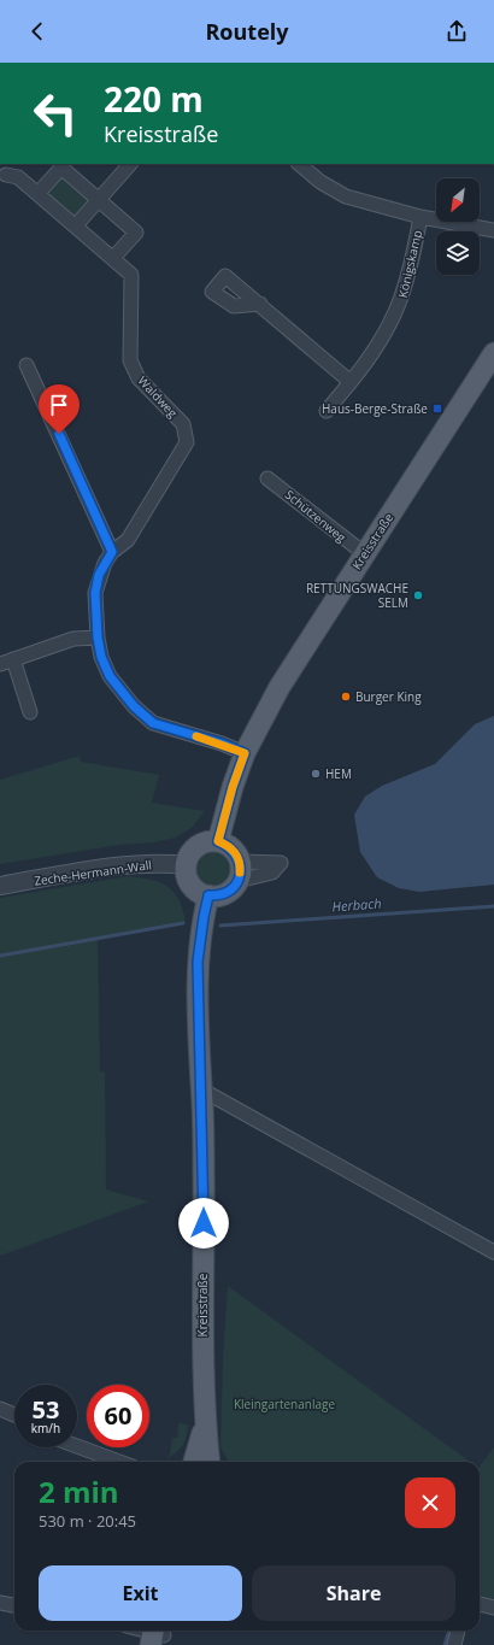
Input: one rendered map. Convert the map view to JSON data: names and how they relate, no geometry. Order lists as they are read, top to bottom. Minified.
{"streets":{"main road":["Kreisstraße"],"street":["Königskamp","Waldweg","Schützenweg","Zeche-Hermann-Wall"]},"crossings":[["Waldweg","Kreisstraße"],["Schützenweg","Kreisstraße"],["Kreisstraße","Zeche-Hermann-Wall"]],"water":["Herbach"],"parks":["Kleingartenanlage"],"places":{"transit":["Haus-Berge-Straße"],"other":["RETTUNGSWACHE SELM","Burger King","HEM"]},"north":"bottom left","page":{"header":"Routely","turn":["220 m","Kreisstraße"],"speed":"53 km/h","limit":"60","heading":["2 min","530 m · 20:45"],"buttons":["Exit","Share"]}}
